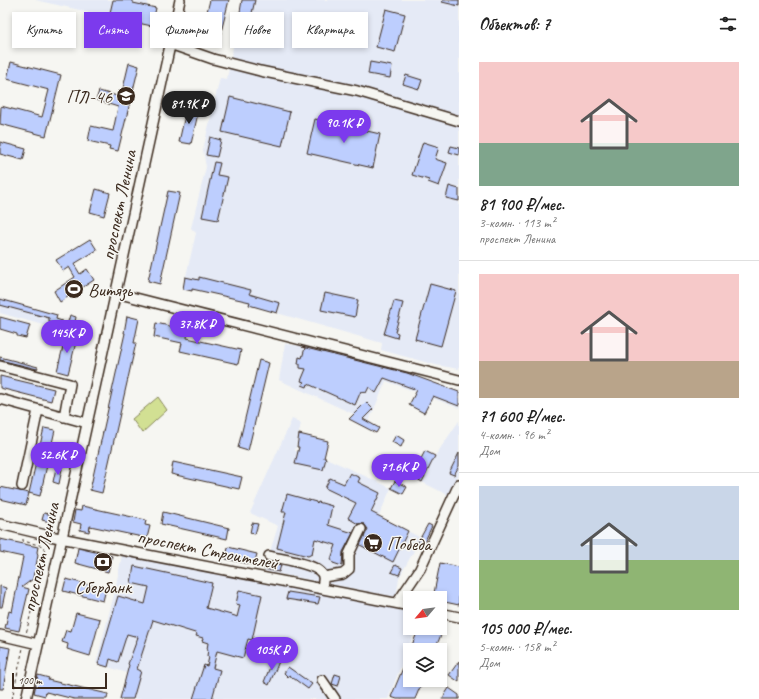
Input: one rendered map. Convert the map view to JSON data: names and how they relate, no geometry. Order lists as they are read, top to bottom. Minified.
{"streets":{"street":["проспект Ленина","проспект Строителей"]},"crossings":[["проспект Ленина","проспект Строителей"]],"places":{"school or university":["ПЛ-46"],"sports":["Витязь"],"supermarket":["Победа"],"bank":["Сбербанк"]},"scale_bar":"100 m","north":"bottom left","page":{"heading":"Объектов: 7","chip":["Купить","Снять","Фильтры","Новое","Квартира"],"list":[{"name":"81 900 ₽/мес.","note":"3-комн. · 113 m² · проспект Ленина"},{"name":"71 600 ₽/мес.","note":"4-комн. · 96 m² · Дом"},{"name":"105 000 ₽/мес.","note":"5-комн. · 158 m² · Дом"}],"price":["81.9K ₽","90.1K ₽","37.8K ₽","145K ₽","52.6K ₽","71.6K ₽","105K ₽"],"scale":"100 m"}}
